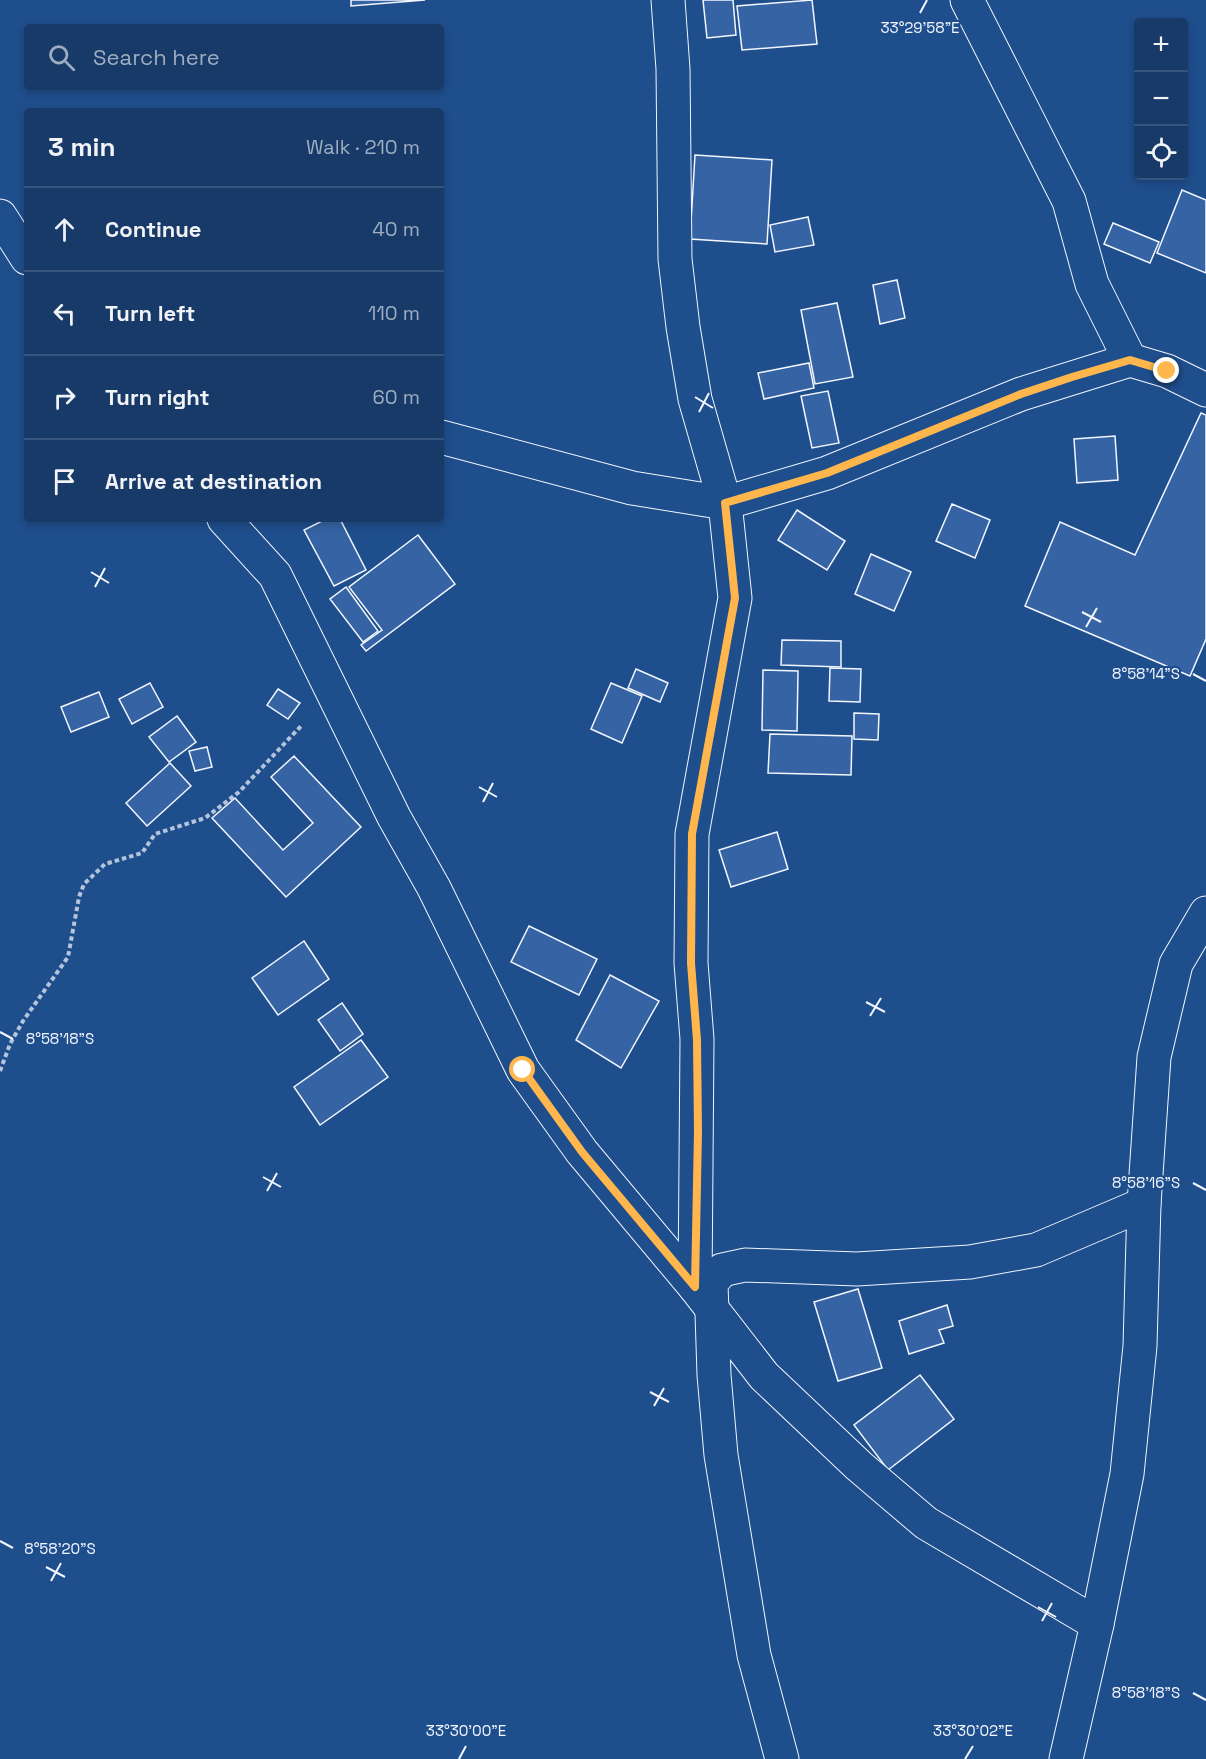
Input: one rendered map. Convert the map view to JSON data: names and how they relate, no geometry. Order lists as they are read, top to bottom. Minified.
{"page":{"map_buttons":["+","−"],"search":"Search here","heading":["3 min","Walk · 210 m"],"list":[["Continue","40 m"],["Turn left","110 m"],["Turn right","60 m"],"Arrive at destination"]},"coordinates":["33°29'58\"E","8°58'14\"S","8°58'18\"S","8°58'16\"S","8°58'20\"S","33°30'00\"E","33°30'02\"E"]}
